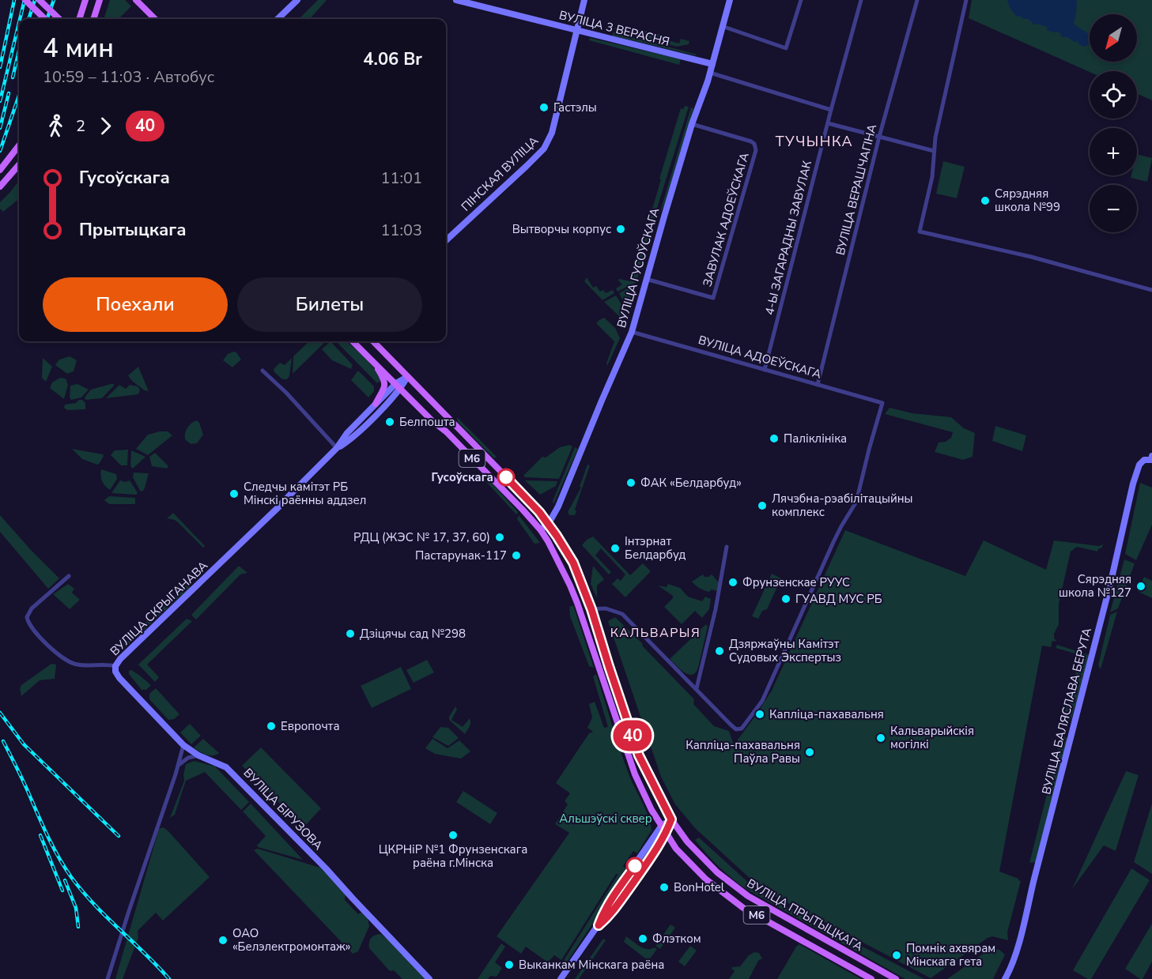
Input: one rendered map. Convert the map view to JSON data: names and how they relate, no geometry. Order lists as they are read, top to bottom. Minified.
{"streets":{"main road":["М6","ВУЛІЦА ПРЫТЫЦКАГА"],"street":["ВУЛІЦА 3 ВЕРАСНЯ","ПІНСКАЯ ВУЛІЦА","ВУЛІЦА ВЕРАШЧАГІНА","ЗАВУЛАК АДОЕЎСКАГА","4-Ы ЗАГАРАДНЫ ЗАВУЛАК","ВУЛІЦА ГУСОЎСКАГА","ВУЛІЦА АДОЕЎСКАГА","ВУЛІЦА СКРЫГАНАВА","ВУЛІЦА БАЛЯСЛАВА БЕРУТА","ВУЛІЦА БІРУЗОВА"]},"crossings":[["ВУЛІЦА 3 ВЕРАСНЯ","ПІНСКАЯ ВУЛІЦА"],["ВУЛІЦА 3 ВЕРАСНЯ","ВУЛІЦА ГУСОЎСКАГА"],["ВУЛІЦА ВЕРАШЧАГІНА","ВУЛІЦА АДОЕЎСКАГА"],["ЗАВУЛАК АДОЕЎСКАГА","ВУЛІЦА ГУСОЎСКАГА"],["4-Ы ЗАГАРАДНЫ ЗАВУЛАК","ВУЛІЦА АДОЕЎСКАГА"],["ВУЛІЦА ГУСОЎСКАГА","ВУЛІЦА АДОЕЎСКАГА"],["ВУЛІЦА ГУСОЎСКАГА","М6"],["М6","ВУЛІЦА СКРЫГАНАВА"],["М6","ВУЛІЦА ПРЫТЫЦКАГА"],["ВУЛІЦА СКРЫГАНАВА","ВУЛІЦА БІРУЗОВА"]],"districts":["ТУЧЫНКА","КАЛЬВАРЫЯ"],"parks":["Альшэўскі сквер"],"places":["Гастэлы","Сярэдняя школа №99","Вытворчы корпус","Белпошта","Паліклініка","Гусоўскага","ФАК «Белдарбуд»","Следчы камітэт РБ Мінскі раённы аддзел","Лячэбна-рэабілітацыйны комплекс","РДЦ (ЖЭС № 17, 37, 60)","Інтэрнат Белдарбуд","Пастарунак-117","Фрунзенскае РУУС","Сярэдняя школа №127","ГУАВД МУС РБ","Дзіцячы сад №298","Дзяржаўны Камітэт Судовых Экспертыз","Капліца-пахавальня","Европочта","Кальварыйскія могілкі","Капліца-пахавальня Паўла Равы","ЦКРНіР №1 Фрунзенскага раёна г.Мінска","BonHotel","Флэтком","ОАО «Белэлектромонтаж»","Помнік ахвярам Мінскага гета","Выканкам Мінскага раёна"],"lines":["bus line 40"],"north":"bottom left","page":{"on_map":"40","map_buttons":["+","−"],"heading":["4 мин","10:59 – 11:03 · Автобус","4.06 Br"],"legs":["2","40"],"list":[{"name":"Гусоўскага","value":"11:01"},{"name":"Прытыцкага","value":"11:03"}],"buttons":["Поехали","Билеты"]}}
